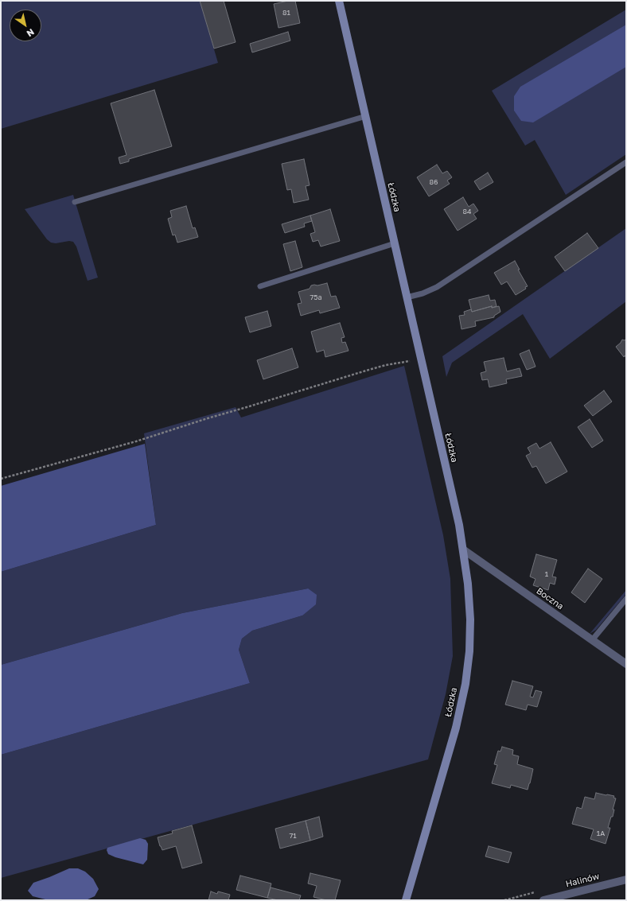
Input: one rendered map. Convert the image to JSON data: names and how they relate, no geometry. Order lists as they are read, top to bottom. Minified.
{"streets":{"main road":["Łódzka"],"street":["Boczna","Halinów"]},"crossings":[["Łódzka","Boczna"]],"house_numbers":["81","86","84","75a","1","1A","71"],"north":"bottom right"}
